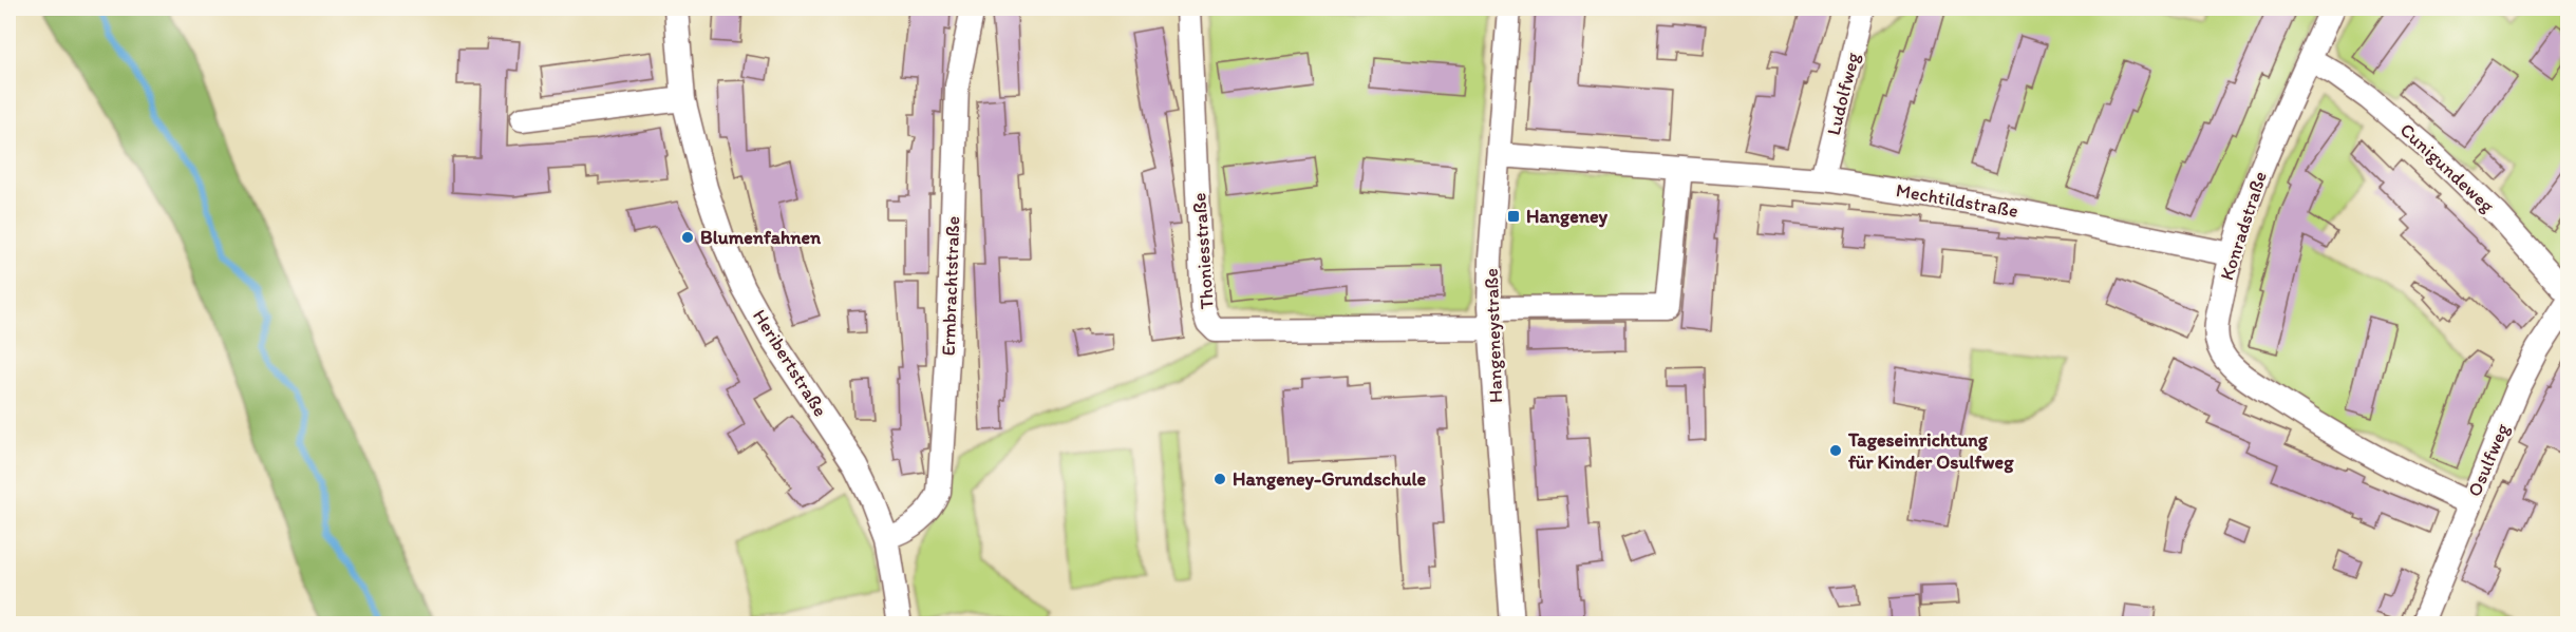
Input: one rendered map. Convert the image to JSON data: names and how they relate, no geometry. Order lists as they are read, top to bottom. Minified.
{"streets":{"street":["Ludolfweg","Cunigundeweg","Mechtildstraße","Konradstraße","Thoniesstraße","Ermbrachtstraße","Hangeneystraße","Heribertstraße","Osulfweg"]},"crossings":[["Ludolfweg","Mechtildstraße"],["Cunigundeweg","Konradstraße"],["Mechtildstraße","Konradstraße"],["Mechtildstraße","Hangeneystraße"],["Konradstraße","Osulfweg"],["Thoniesstraße","Hangeneystraße"],["Ermbrachtstraße","Heribertstraße"]],"places":{"transit":["Hangeney"],"other":["Blumenfahnen","Tageseinrichtung für Kinder Osulfweg","Hangeney-Grundschule"]}}
